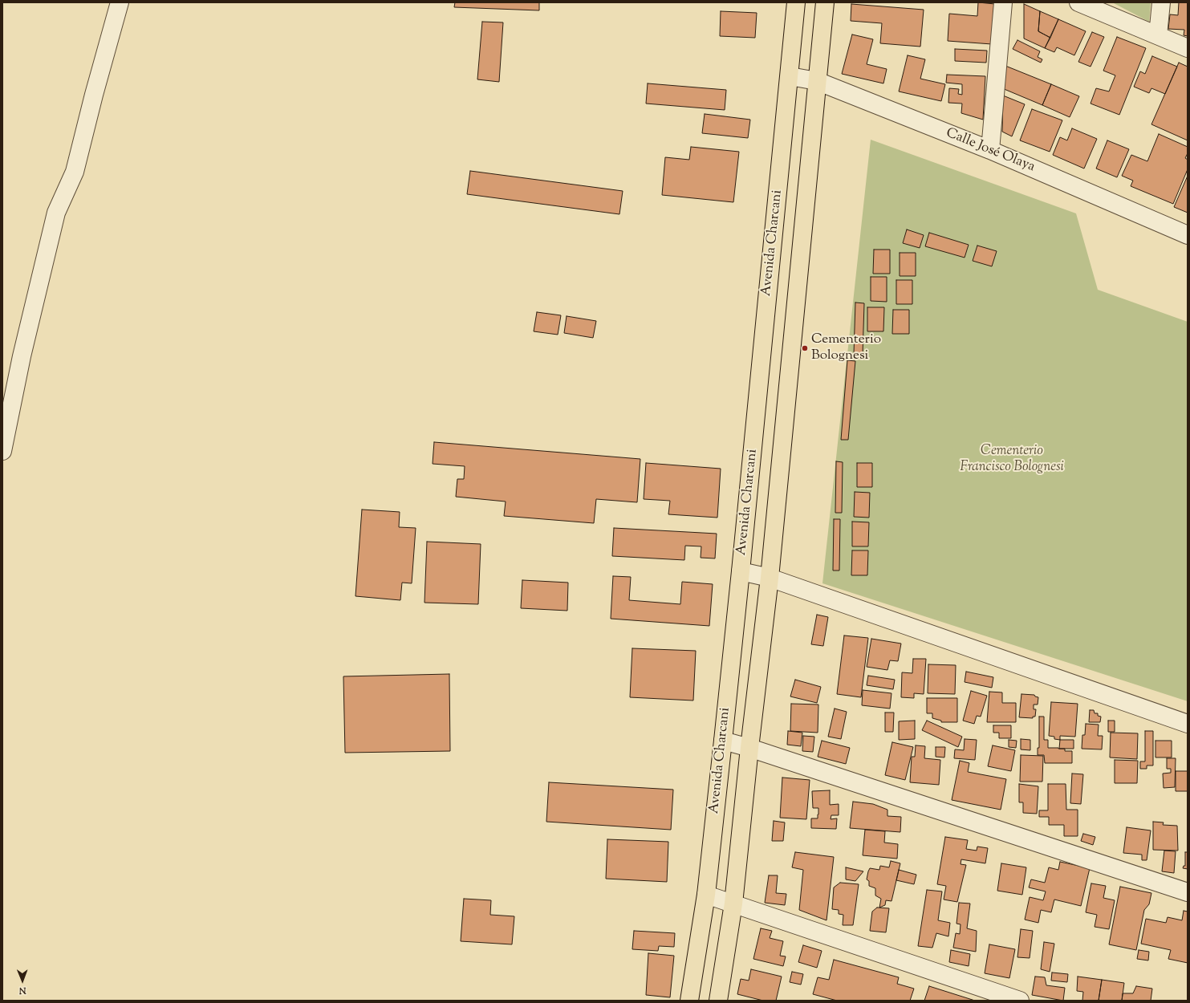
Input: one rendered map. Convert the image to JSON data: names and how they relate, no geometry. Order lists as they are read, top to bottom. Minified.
{"streets":{"main road":["Avenida Charcani"],"street":["Calle José Olaya"]},"crossings":[["Calle José Olaya","Avenida Charcani"]],"parks":["Cementerio Francisco Bolognesi"],"places":["Cementerio Bolognesi"],"north":"bottom"}
